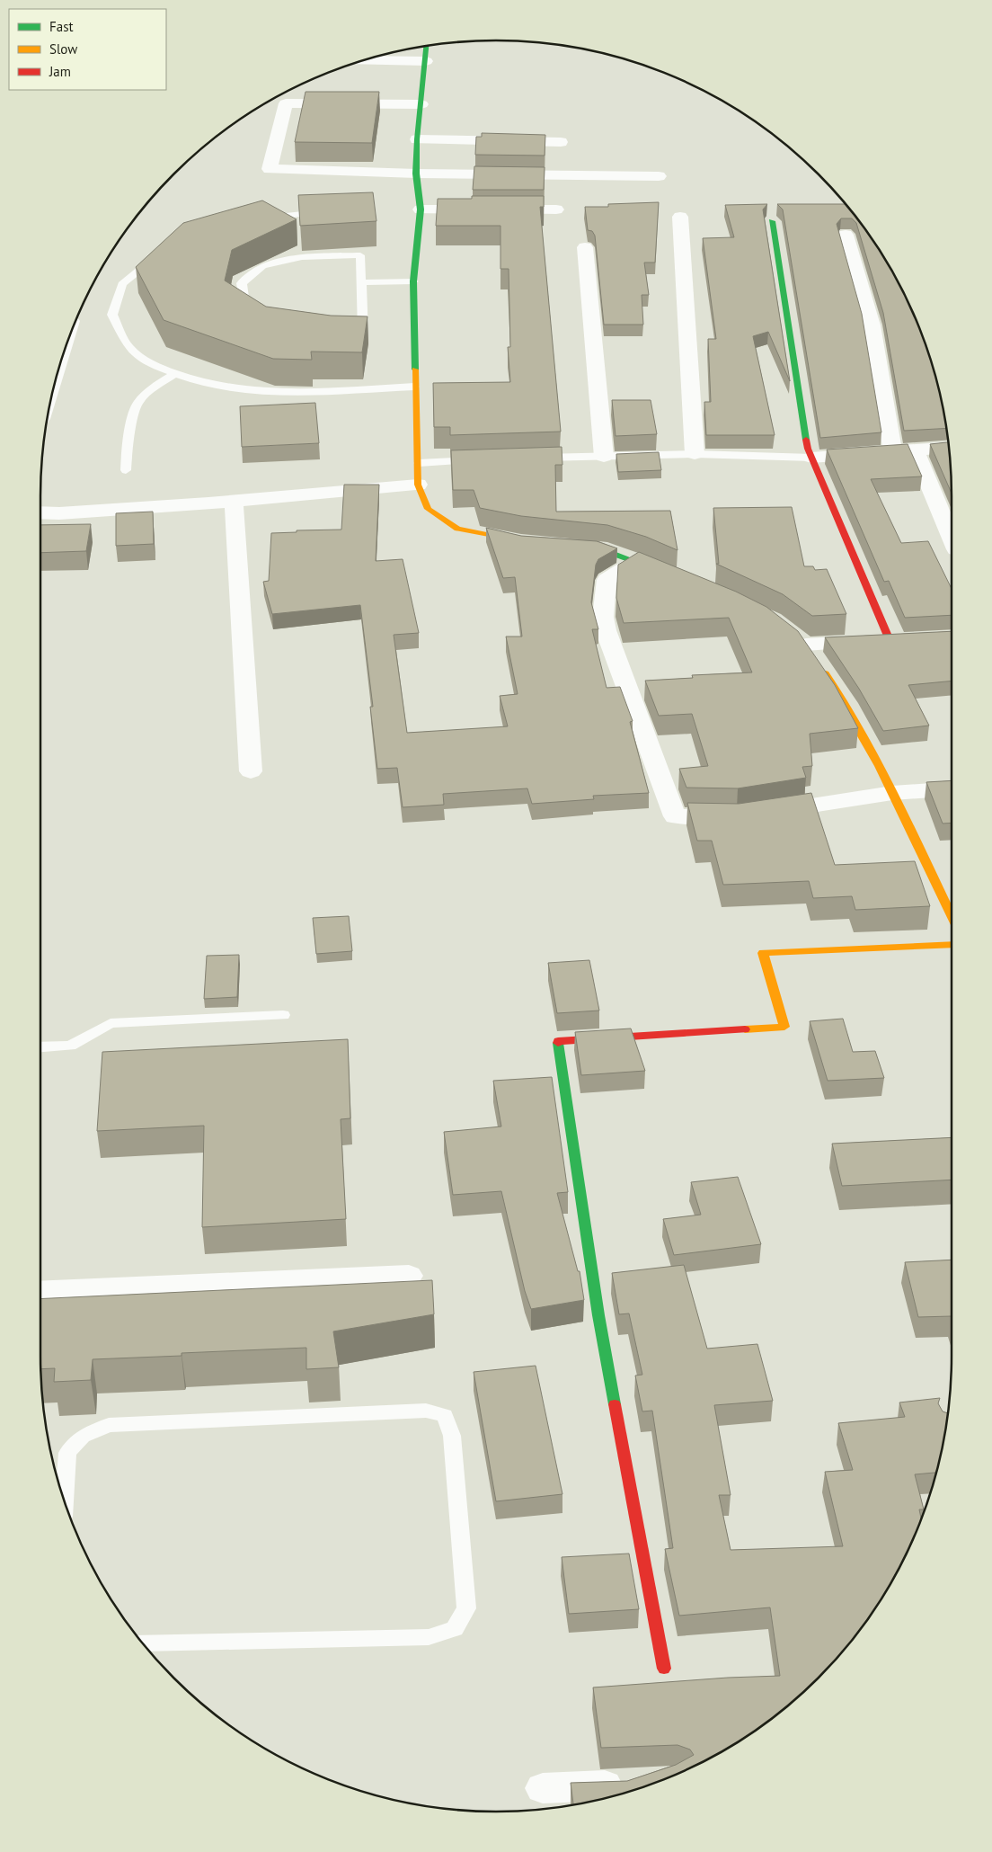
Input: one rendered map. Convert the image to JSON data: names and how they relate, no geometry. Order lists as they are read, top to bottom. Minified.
{"legend":["Fast","Slow","Jam"]}
